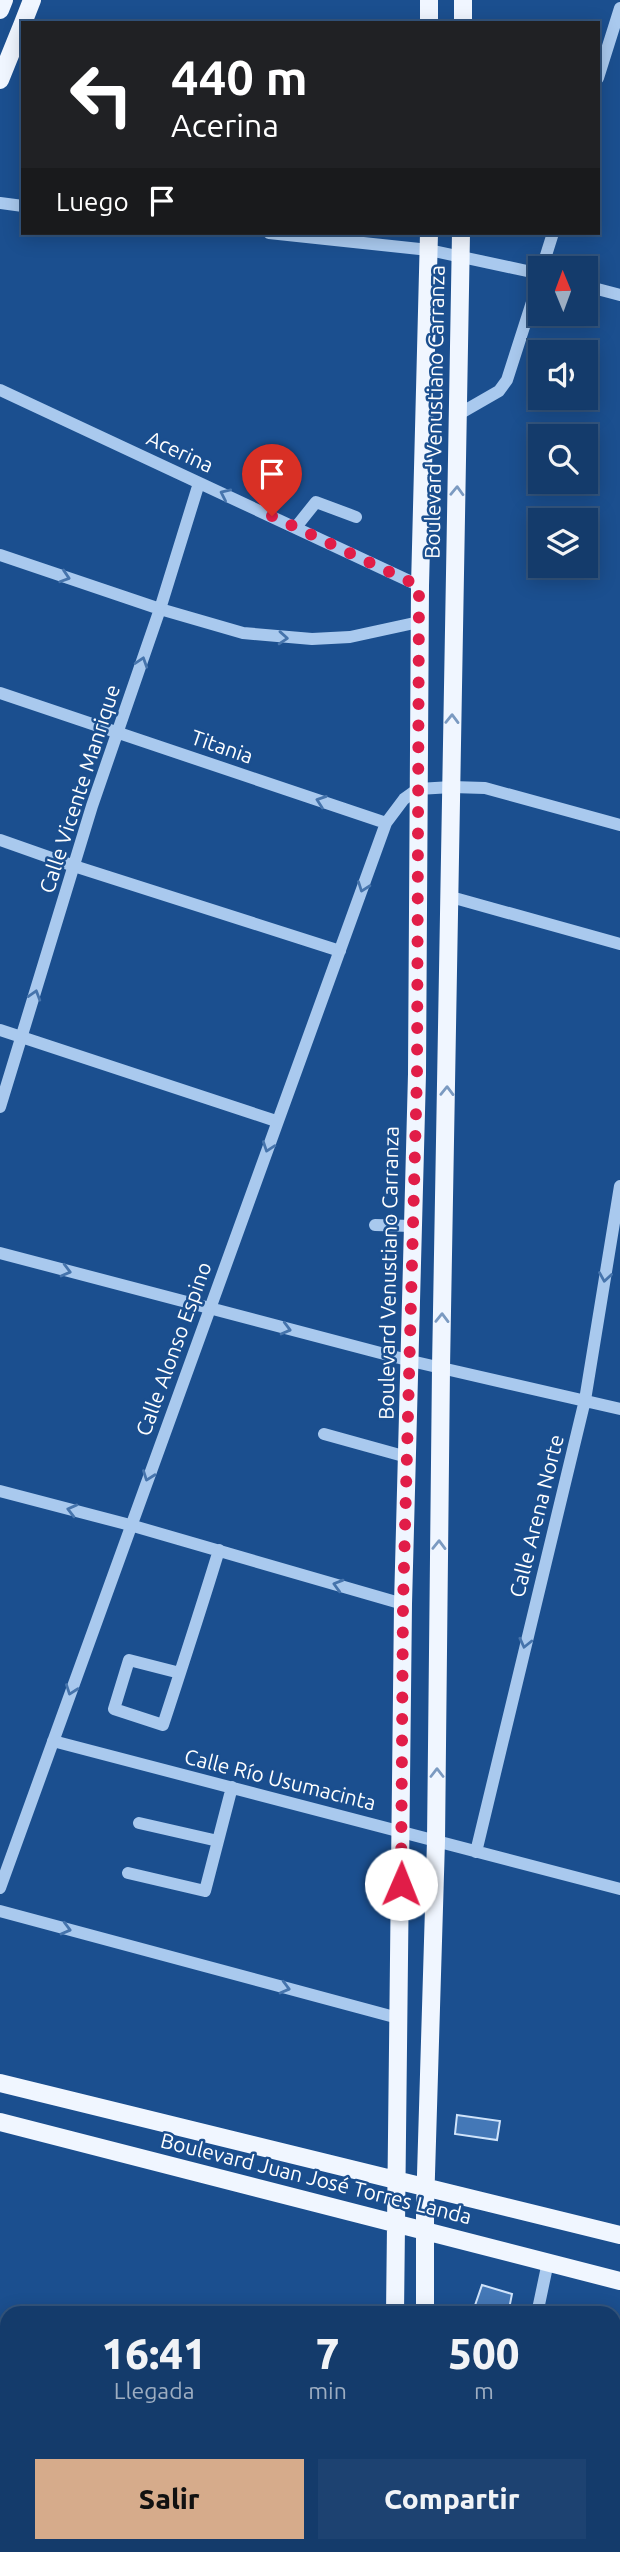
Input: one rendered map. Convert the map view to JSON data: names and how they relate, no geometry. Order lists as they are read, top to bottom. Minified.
{"streets":{"main road":["Boulevard Venustiano Carranza","Boulevard Juan José Torres Landa"],"street":["Acerina","Titania","Calle Vicente Manrique","Calle Alonso Espino","Calle Arena Norte","Calle Río Usumacinta"]},"crossings":[["Boulevard Venustiano Carranza","Acerina"],["Boulevard Venustiano Carranza","Calle Río Usumacinta"],["Boulevard Venustiano Carranza","Boulevard Juan José Torres Landa"],["Acerina","Calle Vicente Manrique"],["Titania","Calle Vicente Manrique"],["Titania","Calle Alonso Espino"],["Calle Alonso Espino","Calle Río Usumacinta"],["Calle Arena Norte","Calle Río Usumacinta"]],"one_way":["Titania","Calle Vicente Manrique","Calle Alonso Espino","Calle Arena Norte"],"north":"top","page":{"turn":["440 m","Acerina"],"then":"Luego","eta":["16:41","Llegada","7","min","500","m"],"buttons":["Salir","Compartir"]}}
